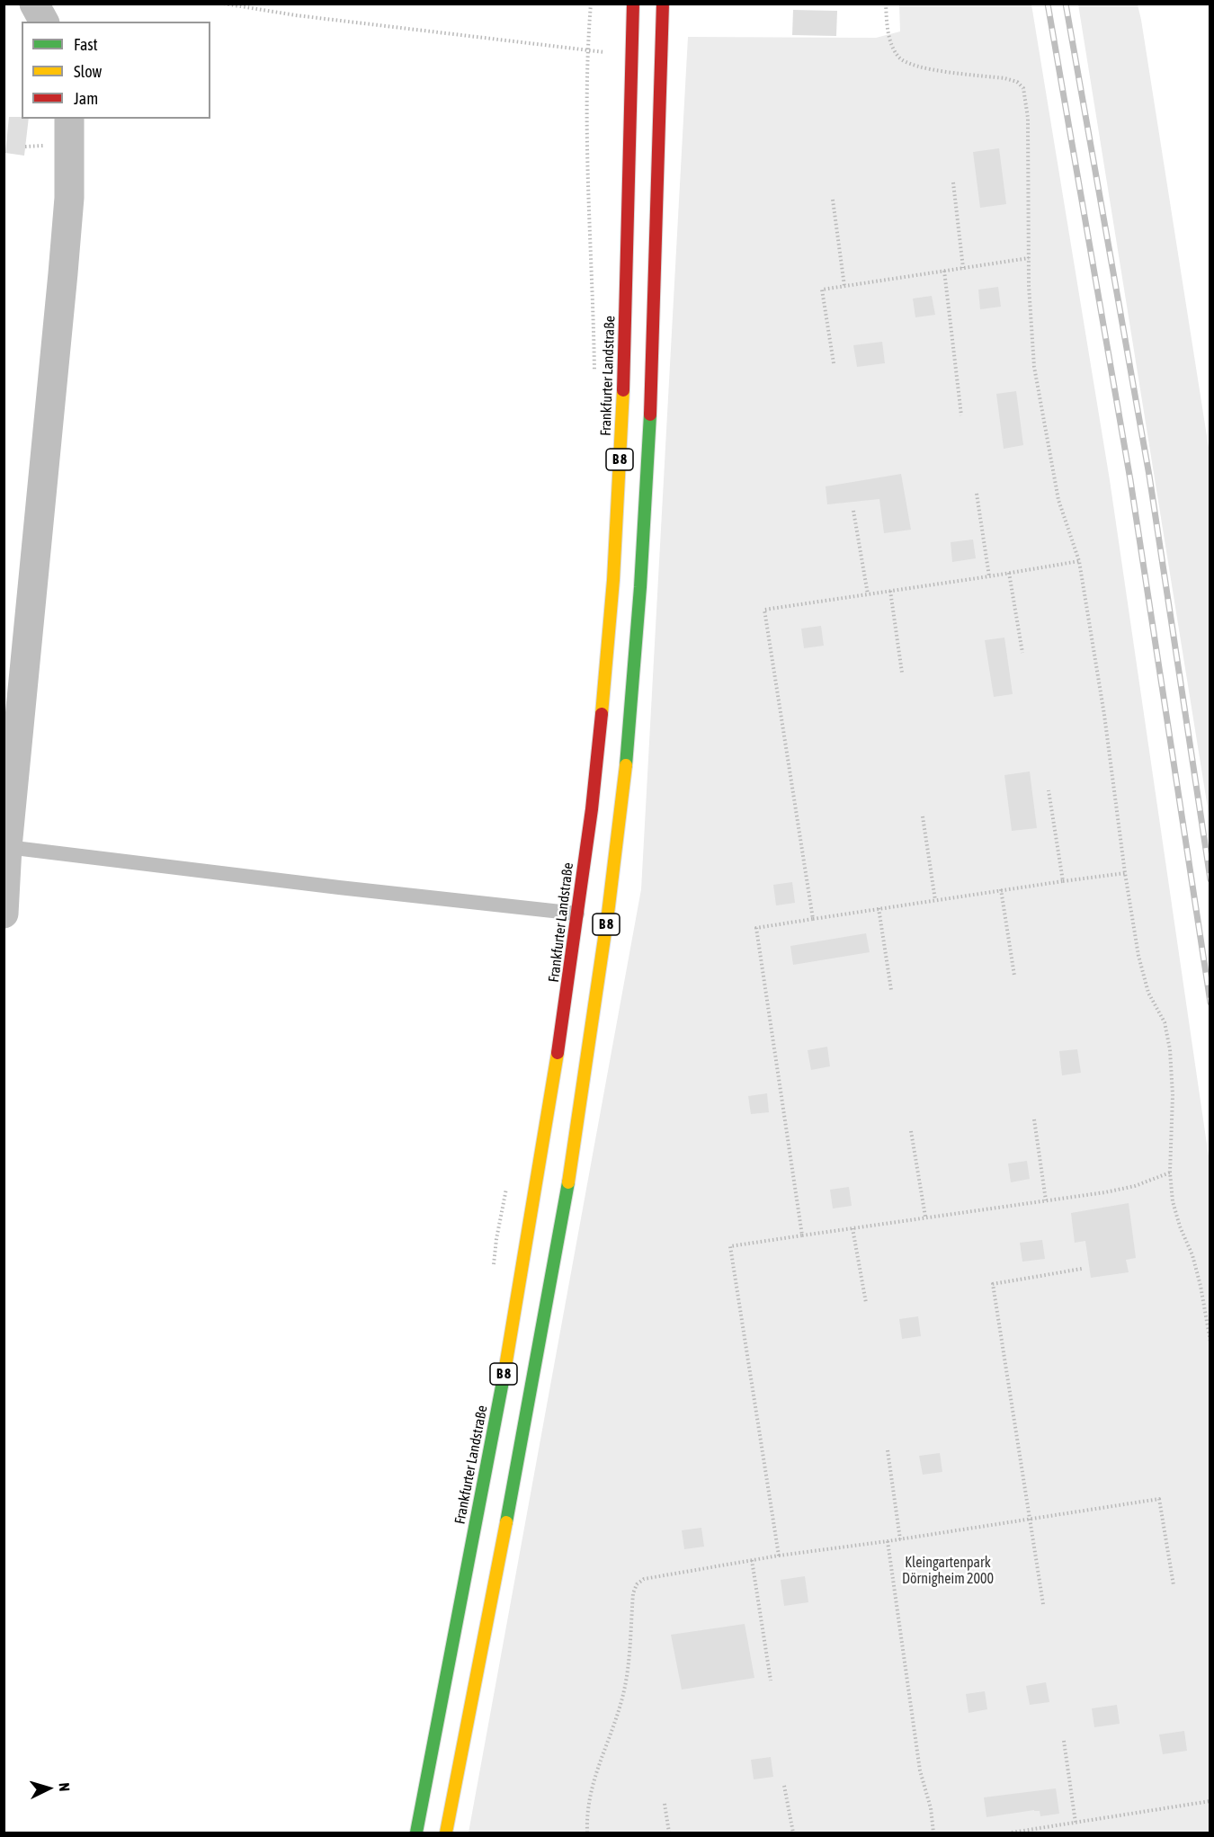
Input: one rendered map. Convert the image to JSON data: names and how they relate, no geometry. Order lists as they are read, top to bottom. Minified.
{"streets":{"main road":["Frankfurter Landstraße","B 8"]},"parks":["Kleingartenpark Dörnigheim 2000"],"legend":["Fast","Slow","Jam"],"north":"right"}
